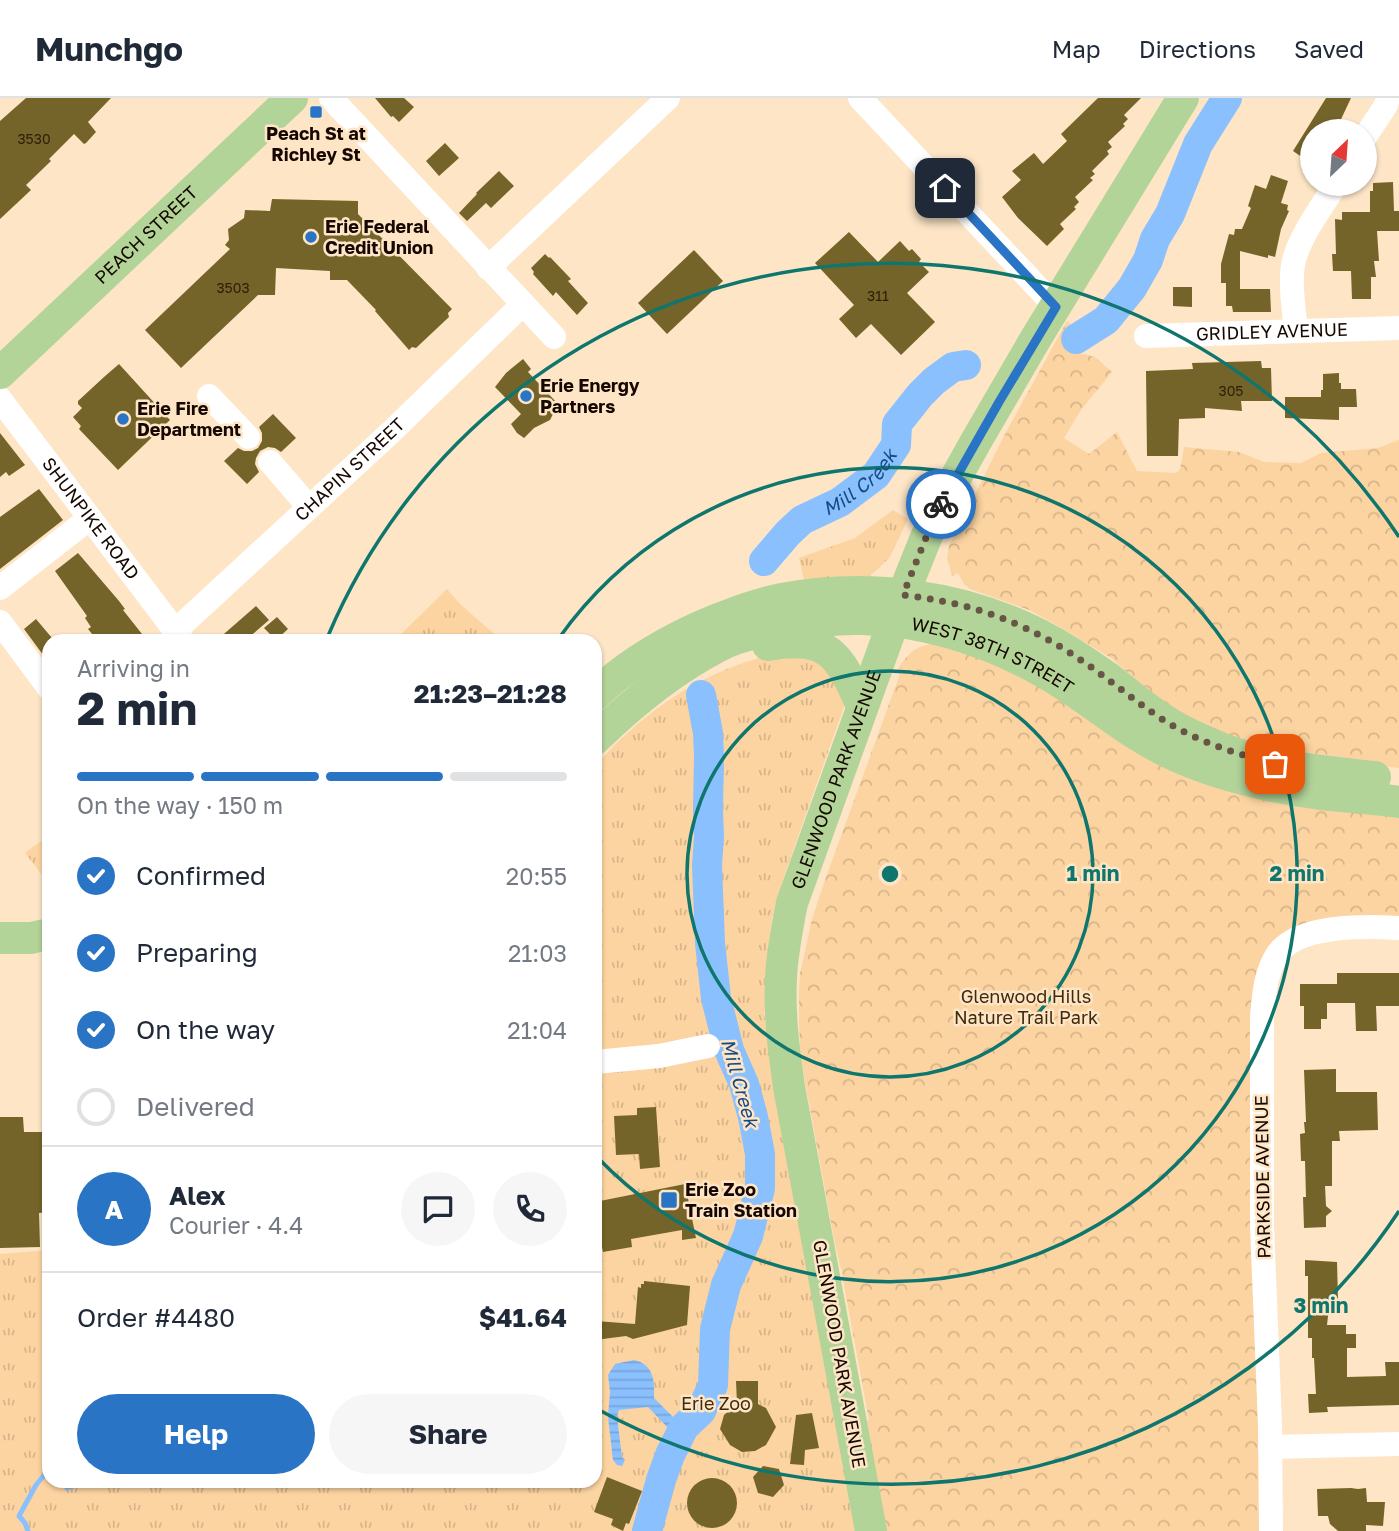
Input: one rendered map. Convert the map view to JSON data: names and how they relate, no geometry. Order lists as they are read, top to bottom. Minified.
{"streets":{"main road":["PEACH STREET","WEST 38TH STREET","GLENWOOD PARK AVENUE"],"street":["GRIDLEY AVENUE","CHAPIN STREET","SHUNPIKE ROAD","PARKSIDE AVENUE"]},"crossings":[["WEST 38TH STREET","GLENWOOD PARK AVENUE"]],"water":["Mill Creek"],"parks":["Glenwood Hills Nature Trail Park","Erie Zoo"],"places":{"transit":["Peach St at Richley St","Erie Zoo Train Station"],"other":["Erie Federal Credit Union","Erie Energy Partners","Erie Fire Department"]},"house_numbers":["3530","3503","311","305"],"north":"top right","page":{"header":"Munchgo","nav":["Map","Directions","Saved"],"heading":["2 min","Arriving in","21:23–21:28"],"panel":["Alex","Courier · 4.4","Order #4480","$41.64"],"bar":"On the way · 150 m","list":[["Confirmed","20:55"],["Preparing","21:03"],["On the way","21:04"],"Delivered"],"round":"A","buttons":["Help","Share"]},"rings":["1 min","2 min","3 min"]}
